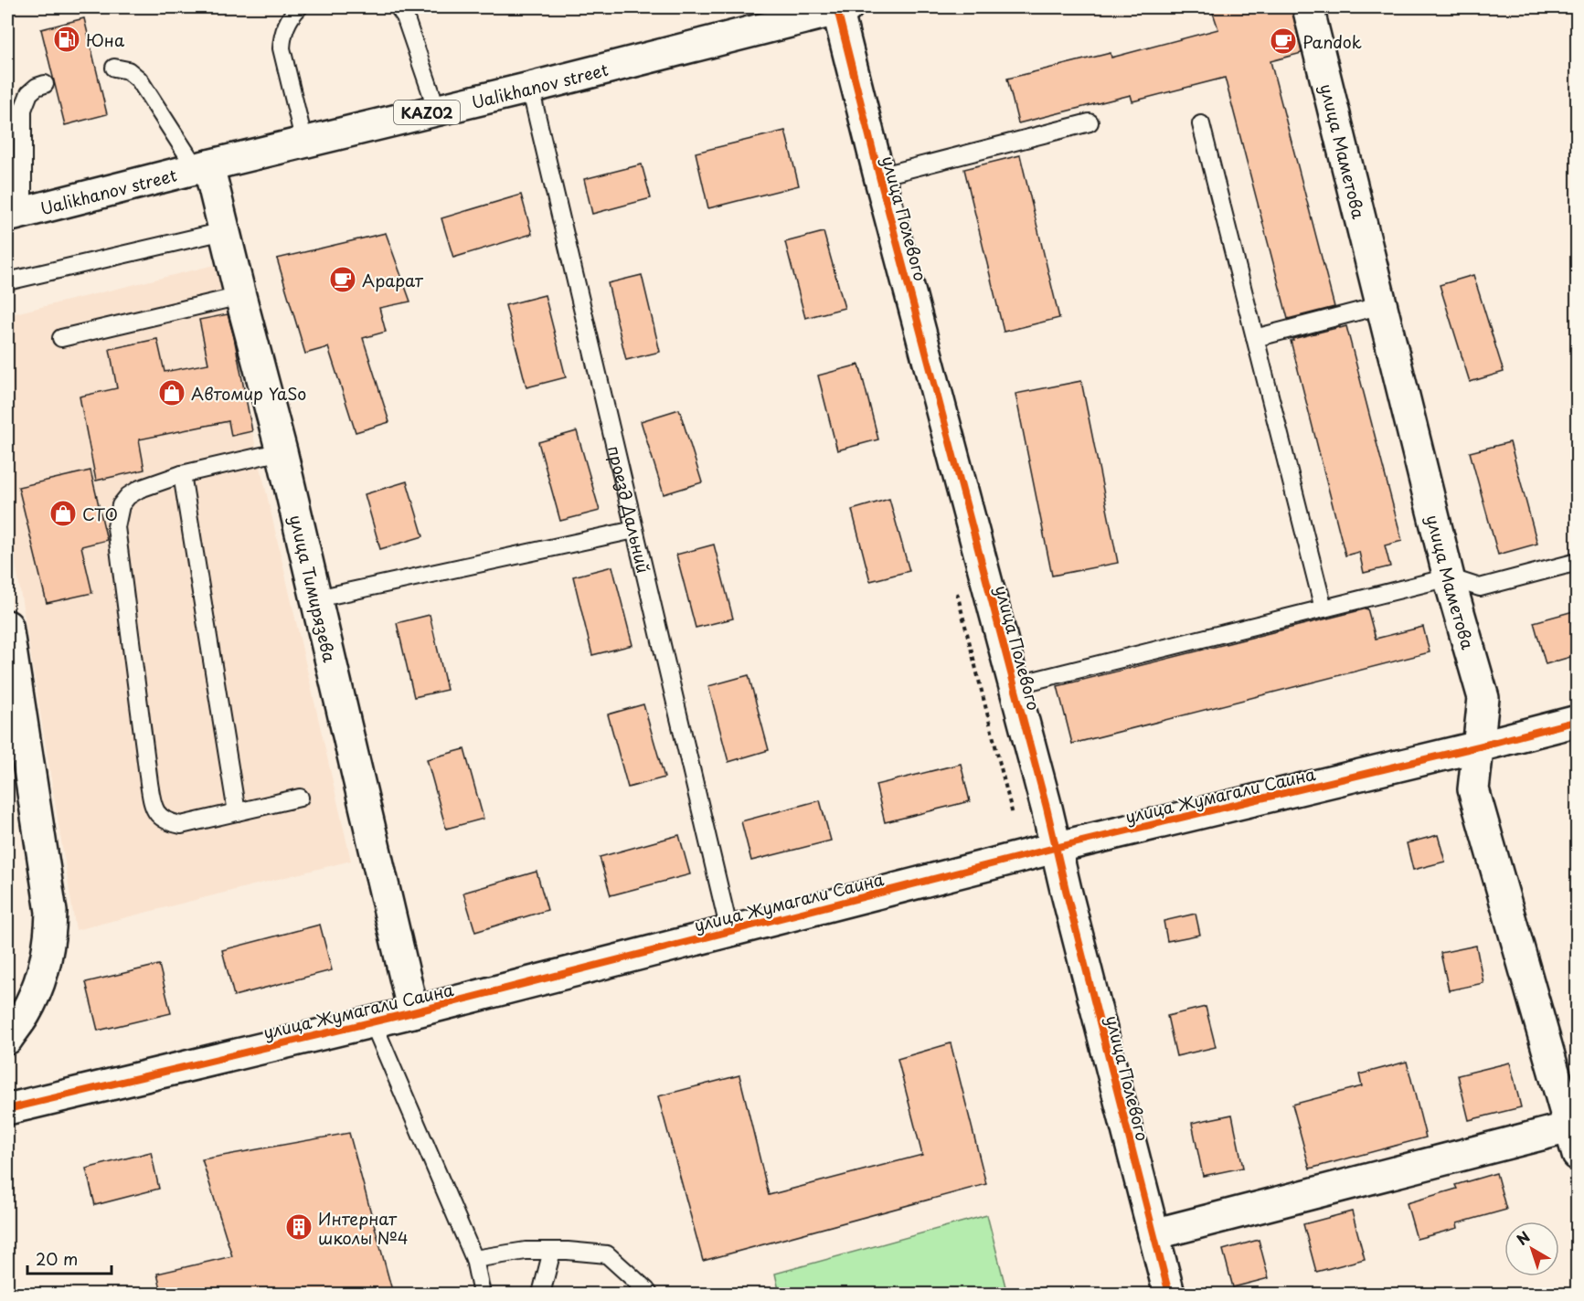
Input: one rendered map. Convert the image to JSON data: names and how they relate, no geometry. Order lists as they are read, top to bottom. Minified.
{"streets":{"main road":["Ualikhanov street","KАZ02","улица Маметова","улица Полевого","улица Тимирязева","улица Жумагали Саина"],"lane":["проезд Дальний"]},"crossings":[["Ualikhanov street","улица Полевого"],["Ualikhanov street","проезд Дальний"],["Ualikhanov street","улица Тимирязева"],["улица Маметова","улица Жумагали Саина"],["улица Полевого","улица Жумагали Саина"],["проезд Дальний","улица Жумагали Саина"],["улица Тимирязева","улица Жумагали Саина"]],"places":{"fuel station":["Юна"],"cafe":["Pandok","Арарат"],"shop":["Автомир YaSo","СТО"],"building":["Интернат школы №4"]},"scale_bar":"20 m","north":"top left"}
